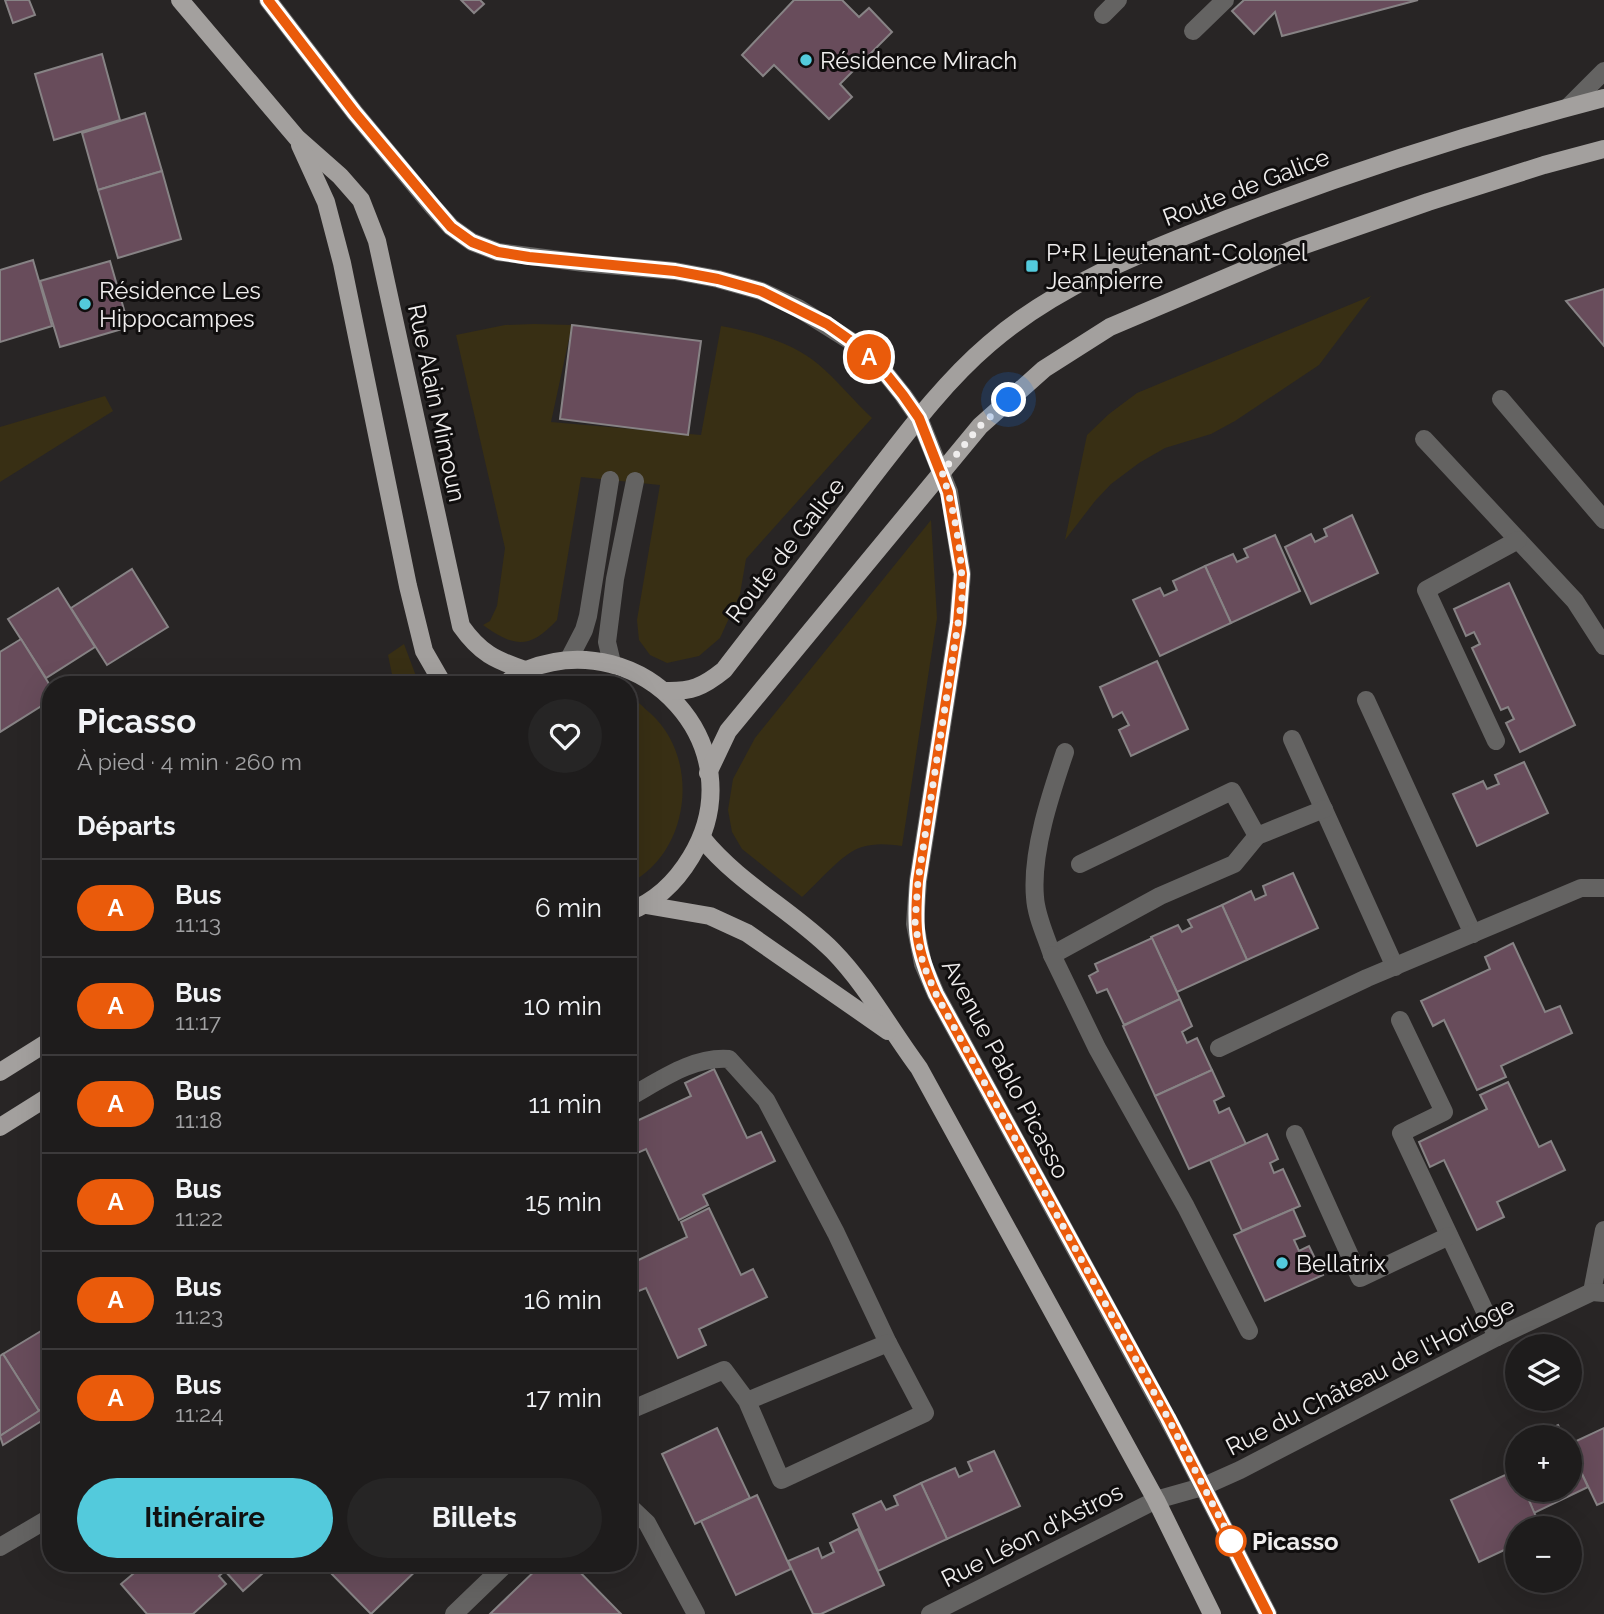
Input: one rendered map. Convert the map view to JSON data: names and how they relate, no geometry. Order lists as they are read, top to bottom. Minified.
{"streets":{"main road":["Route de Galice","Rue Alain Mimoun"],"street":["Avenue Pablo Picasso","Rue du Château de l'Horloge","Rue Léon d'Astros"]},"crossings":[["Route de Galice","Avenue Pablo Picasso"],["Avenue Pablo Picasso","Rue du Château de l'Horloge"],["Rue du Château de l'Horloge","Rue Léon d'Astros"]],"places":{"other":["Résidence Mirach","Résidence Les Hippocampes","Bellatrix","Picasso"],"transit":["P+R Lieutenant-Colonel Jeanpierre"]},"lines":["bus line A"],"page":{"on_map":"A","heading":[["Picasso","À pied · 4 min · 260 m"],"Départs"],"list":[{"mark":"A","name":"Bus","note":"11:13","value":"6 min"},{"mark":"A","name":"Bus","note":"11:17","value":"10 min"},{"mark":"A","name":"Bus","note":"11:18","value":"11 min"},{"mark":"A","name":"Bus","note":"11:22","value":"15 min"},{"mark":"A","name":"Bus","note":"11:23","value":"16 min"},{"mark":"A","name":"Bus","note":"11:24","value":"17 min"}],"map_buttons":["+","−"],"buttons":["Itinéraire","Billets"]}}
